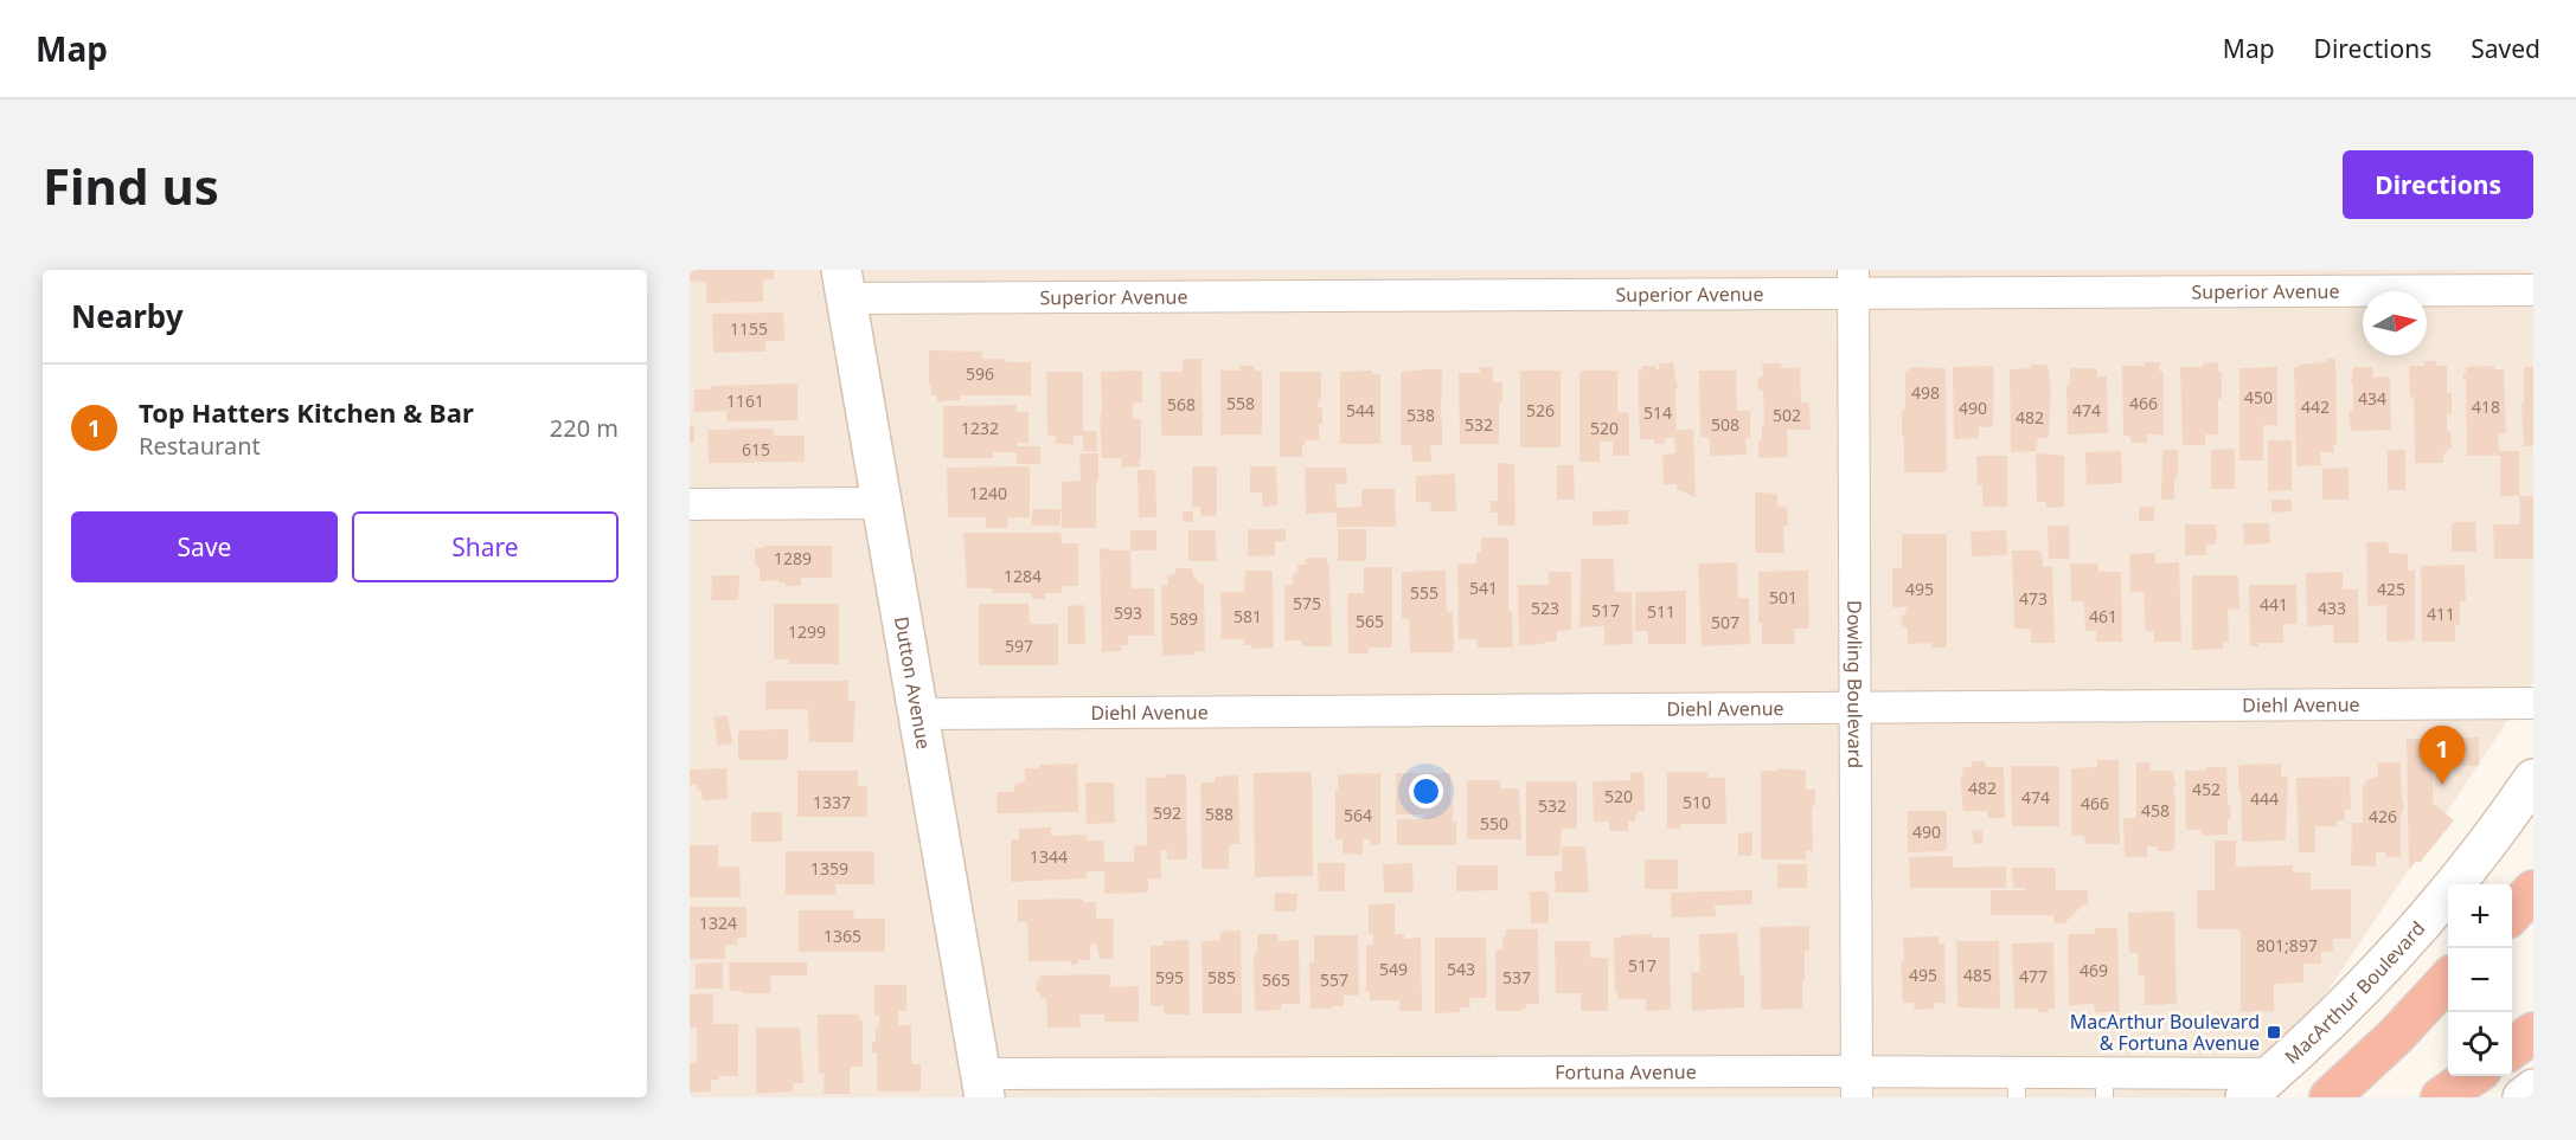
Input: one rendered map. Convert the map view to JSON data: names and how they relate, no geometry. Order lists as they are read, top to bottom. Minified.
{"streets":{"street":["Superior Avenue","Dutton Avenue","Dowling Boulevard","Diehl Avenue","MacArthur Boulevard","Fortuna Avenue"]},"crossings":[["Superior Avenue","Dutton Avenue"],["Superior Avenue","Dowling Boulevard"],["Dutton Avenue","Diehl Avenue"],["Dutton Avenue","Fortuna Avenue"],["Dowling Boulevard","Diehl Avenue"],["Dowling Boulevard","Fortuna Avenue"],["MacArthur Boulevard","Fortuna Avenue"]],"places":{"transit":["MacArthur Boulevard & Fortuna Avenue"]},"house_numbers":["1155","596","498","450","434","1161","558","466","568","442","418","490","544","526","474","514","538","502","482","532","508","1232","520","615","1240","1289","1284","541","495","425","555","501","473","575","441","523","433","517","511","593","411","581","461","589","565","507","1299","597","482","452","520","474","444","1337","510","466","532","458","592","588","564","426","550","490","1344","1359","1324","1365","801;897","517","549","543","469","495","485","477","595","585","537","565","557"],"north":"right","page":{"header":"Map","nav":["Map","Directions","Saved"],"buttons":["Directions",["Save","Share"]],"title":"Find us","heading":"Nearby","list":[{"mark":"1","name":"Top Hatters Kitchen & Bar","note":"Restaurant","value":"220 m"}],"pins":"1","map_buttons":["+","−"]}}
